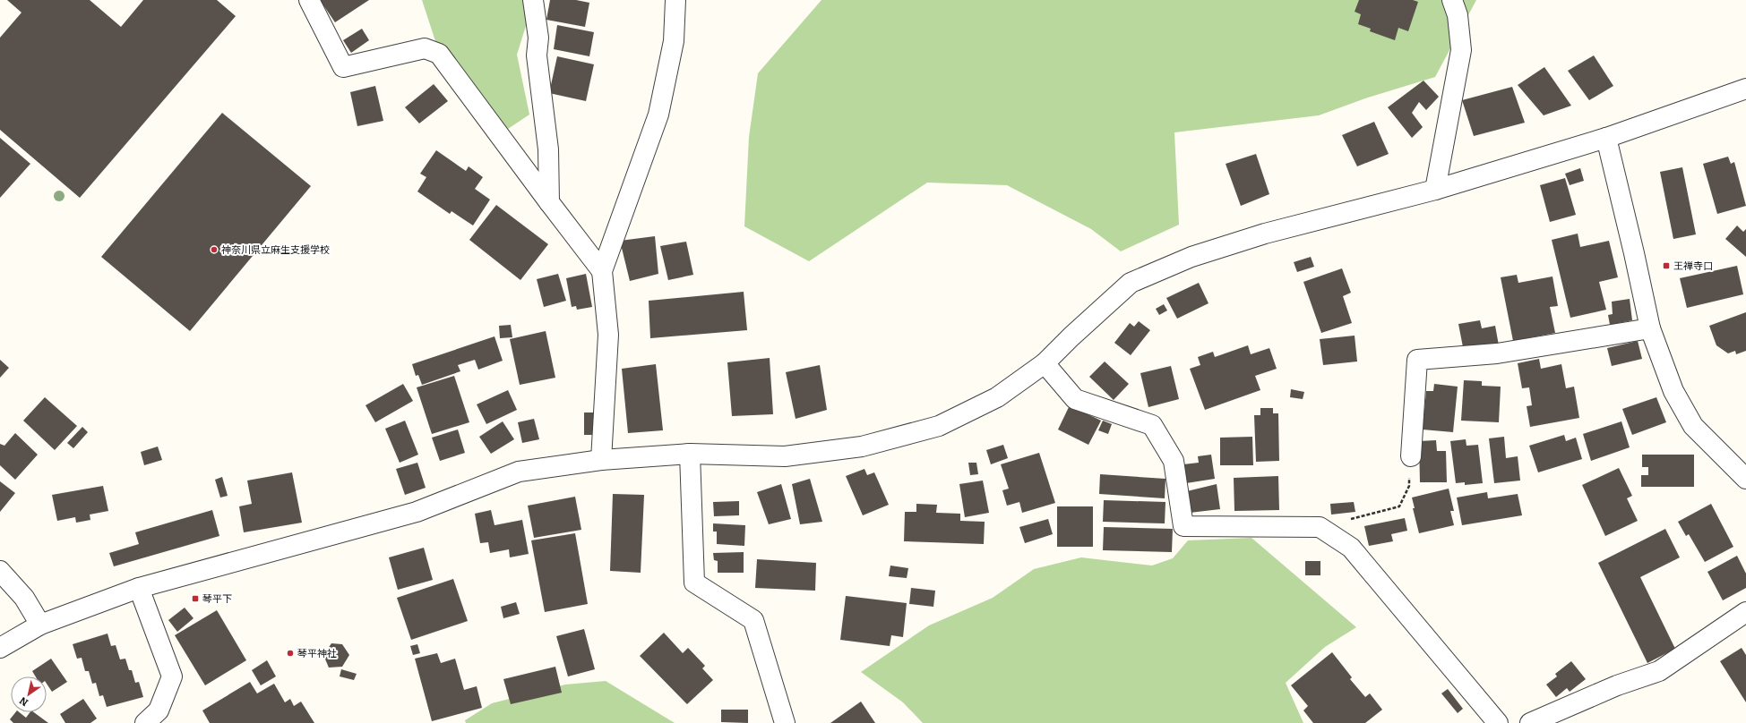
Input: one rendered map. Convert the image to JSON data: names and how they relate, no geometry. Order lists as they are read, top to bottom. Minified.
{"places":{"other":["神奈川県立麻生支援学校","琴平神社"],"transit":["王禅寺口","琴平下"]},"north":"bottom left"}
